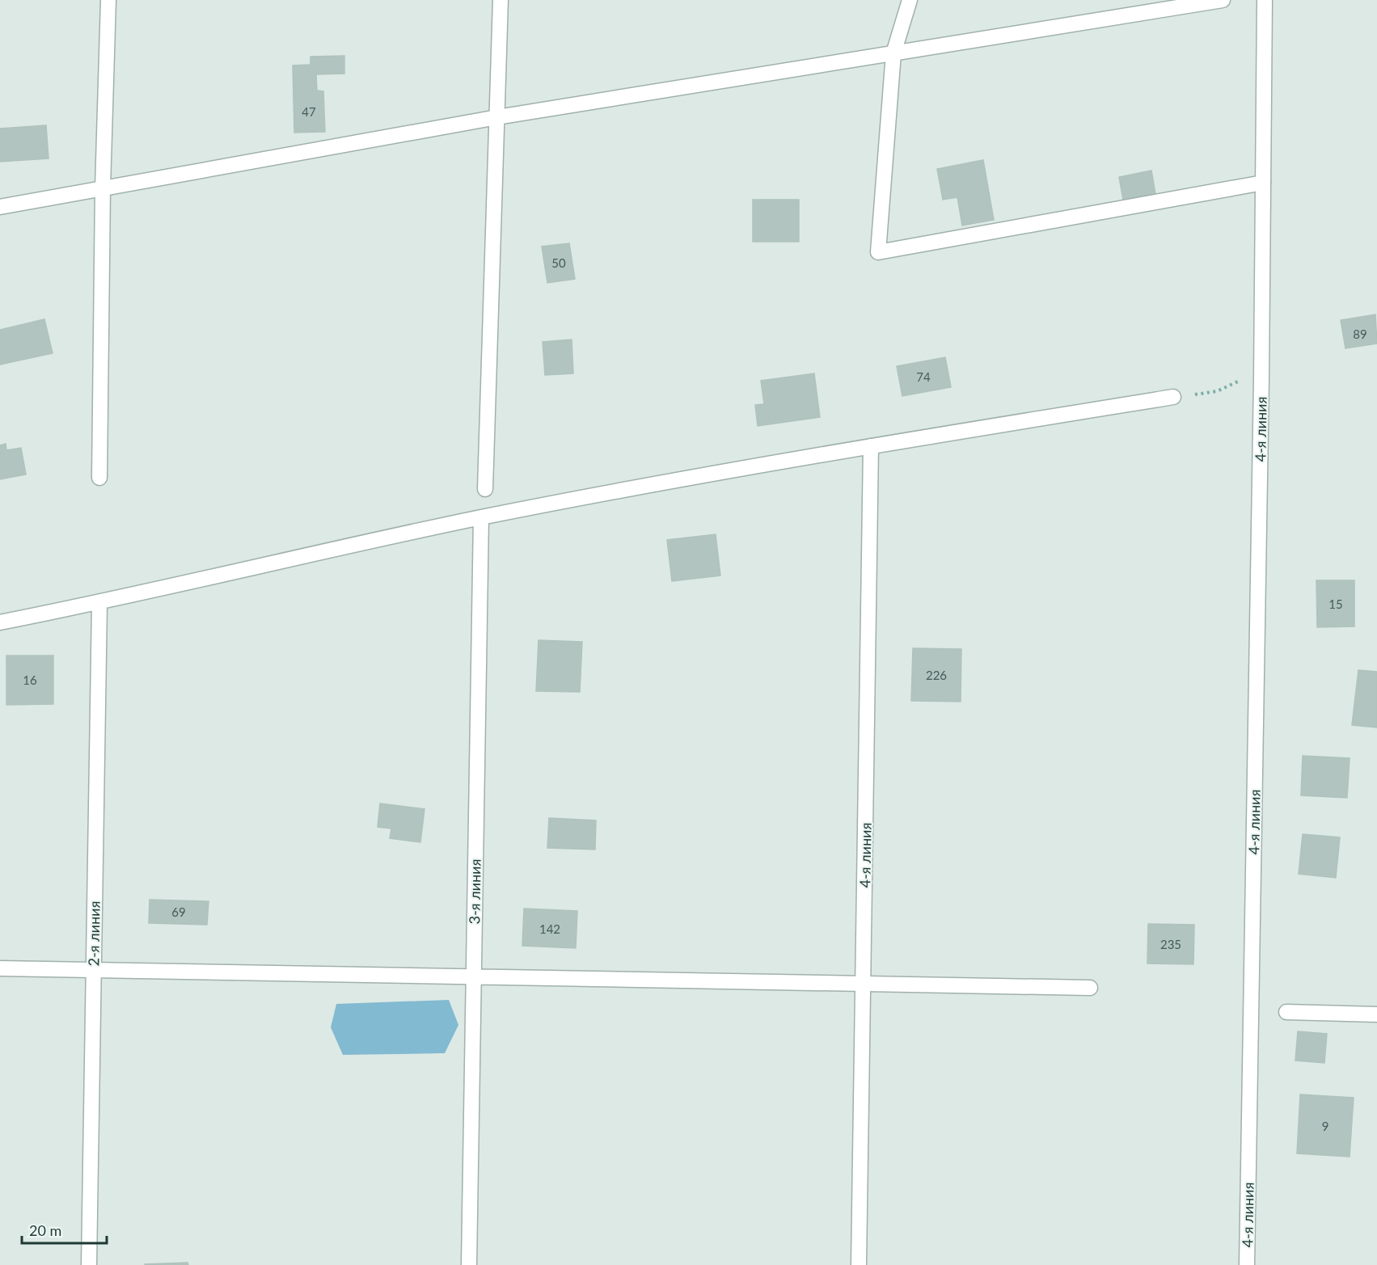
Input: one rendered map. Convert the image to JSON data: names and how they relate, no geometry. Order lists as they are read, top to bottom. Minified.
{"streets":{"street":["4-я линия","3-я линия","2-я линия"]},"house_numbers":["47","50","89","74","15","226","16","69","142","235","9"],"scale_bar":"20 m"}
